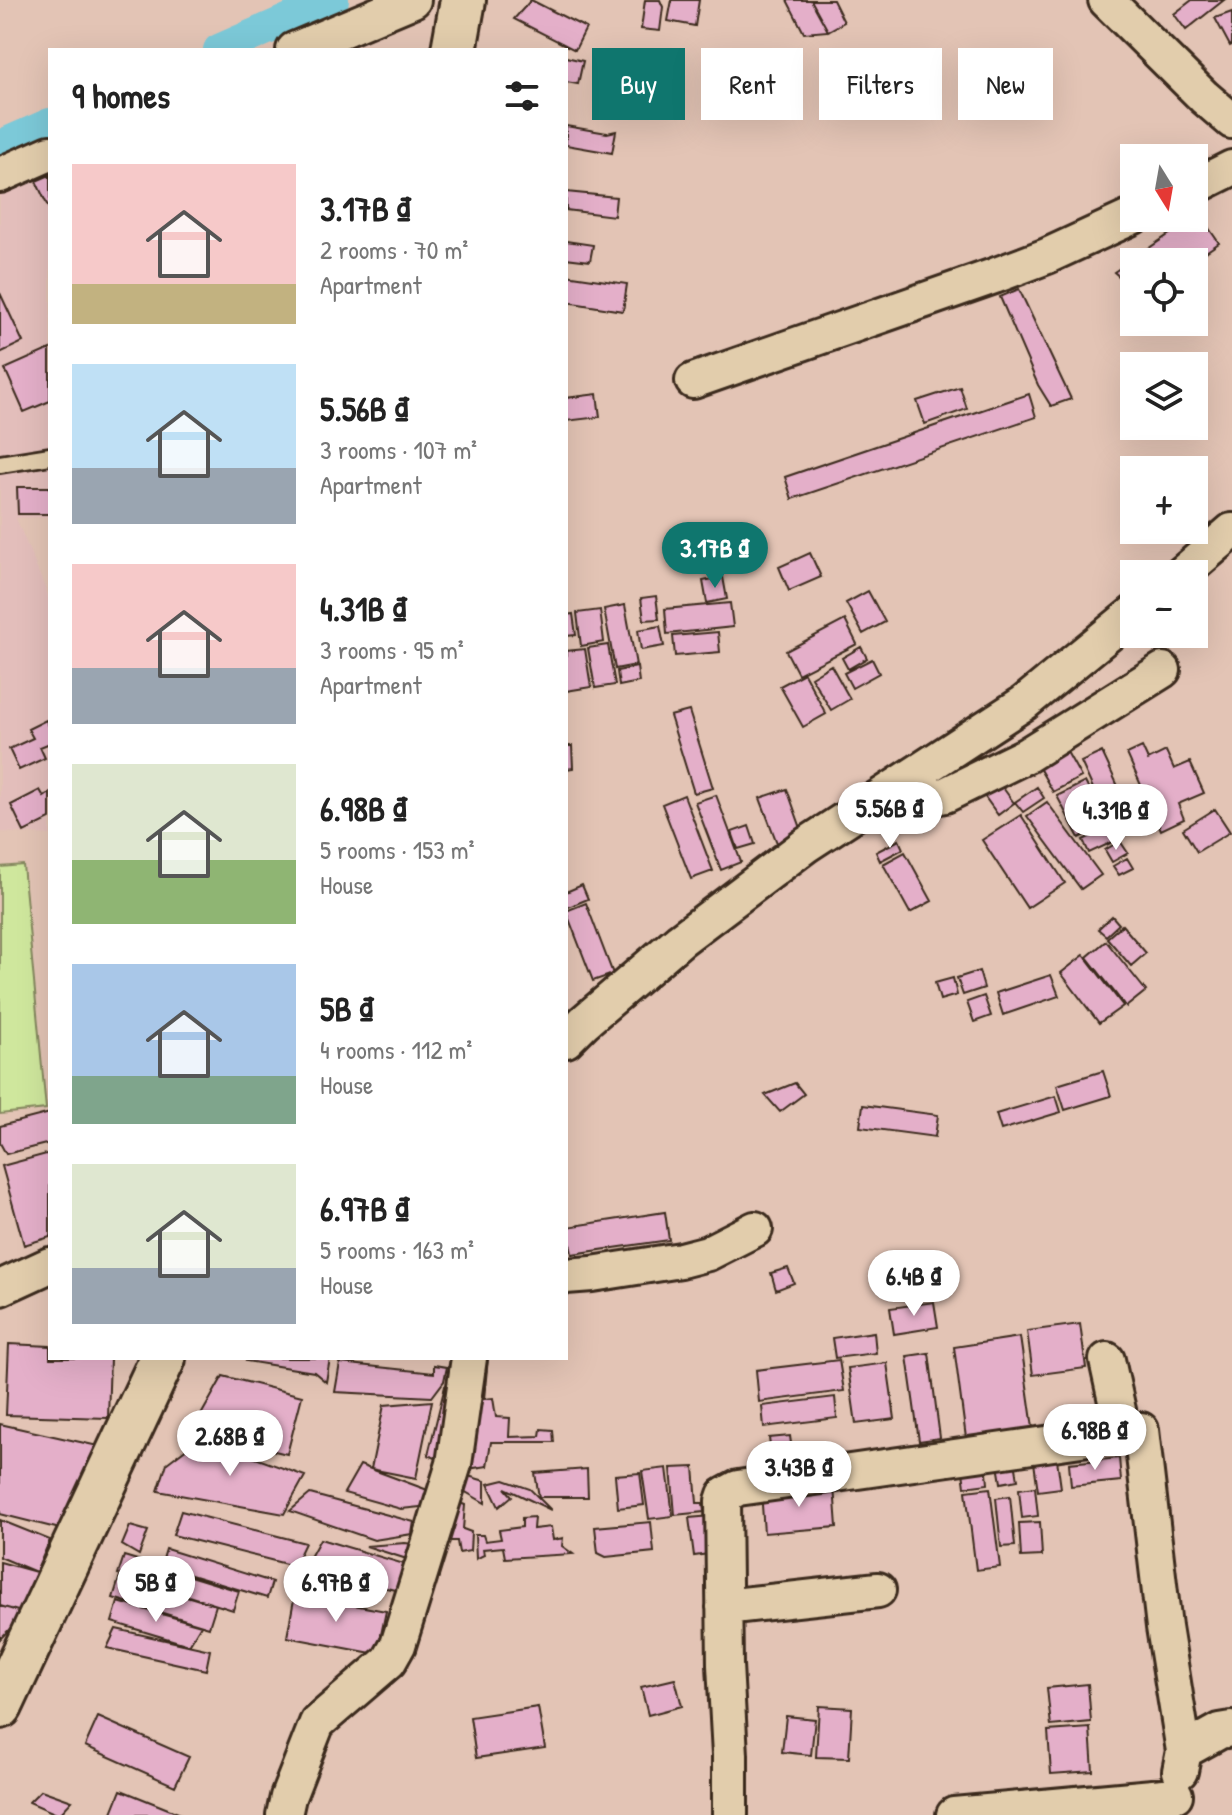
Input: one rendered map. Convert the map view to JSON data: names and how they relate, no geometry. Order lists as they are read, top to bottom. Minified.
{"north":"bottom","page":{"chip":["Buy","Rent","Filters","New"],"heading":"9 homes","map_buttons":["+","−"],"list":[{"name":"3.17B ₫","note":"2 rooms · 70 m² · Apartment"},{"name":"5.56B ₫","note":"3 rooms · 107 m² · Apartment"},{"name":"4.31B ₫","note":"3 rooms · 95 m² · Apartment"},{"name":"6.98B ₫","note":"5 rooms · 153 m² · House"},{"name":"5B ₫","note":"4 rooms · 112 m² · House"},{"name":"6.97B ₫","note":"5 rooms · 163 m² · House"}],"price":["3.17B ₫","5.56B ₫","4.31B ₫","6.4B ₫","6.98B ₫","2.68B ₫","3.43B ₫","5B ₫","6.97B ₫"]}}
